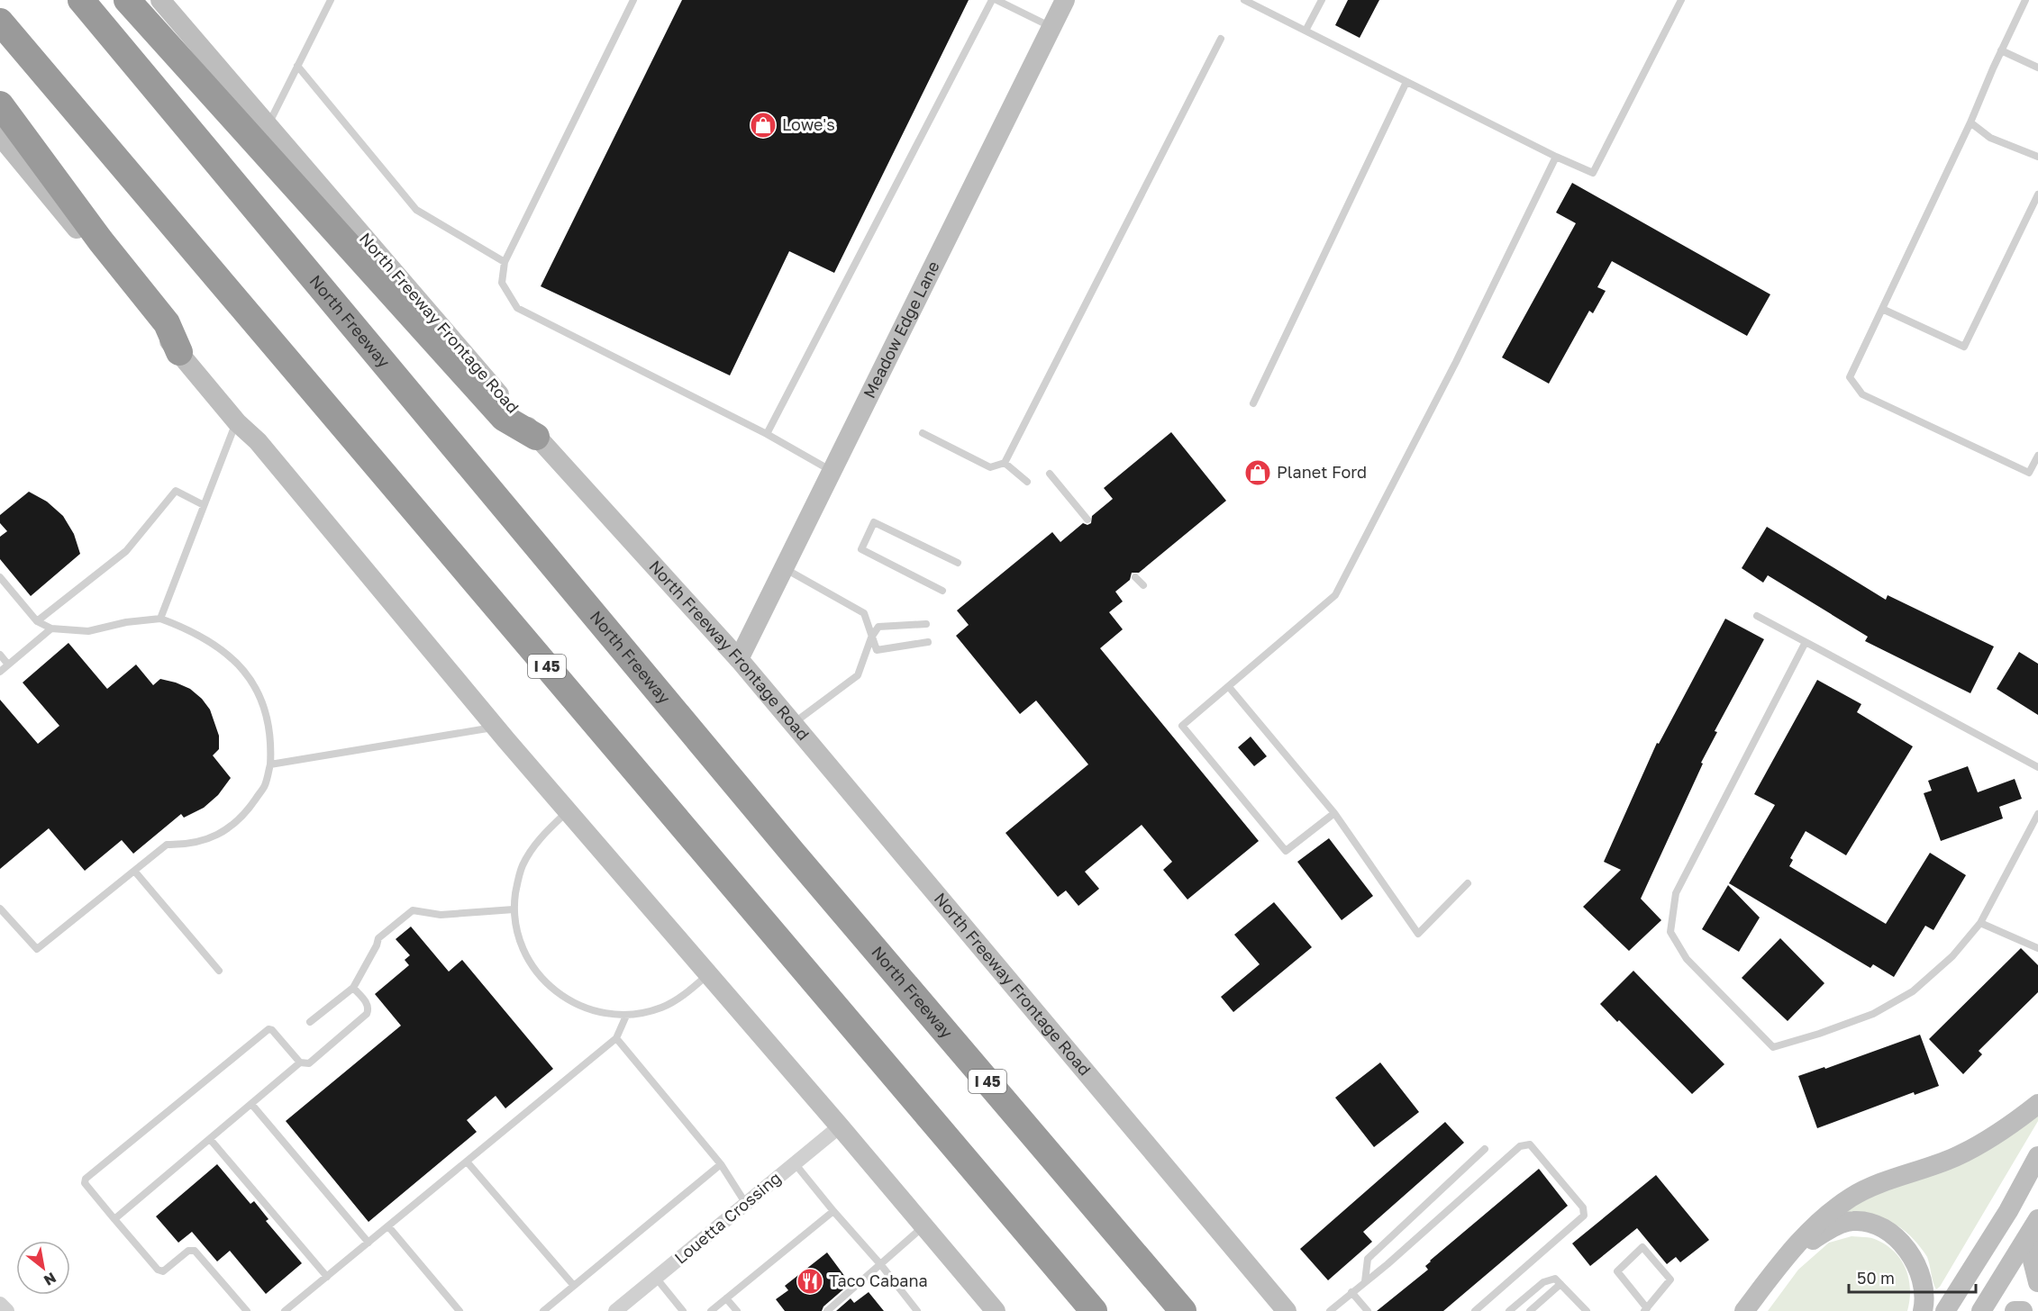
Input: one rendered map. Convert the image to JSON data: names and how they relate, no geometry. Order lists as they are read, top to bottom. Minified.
{"streets":{"highway":["North Freeway","I 45"],"main road":["North Freeway Frontage Road","Meadow Edge Lane"],"street":["Louetta Crossing"]},"crossings":[["North Freeway Frontage Road","Meadow Edge Lane"]],"places":{"shop":["Lowe's","Planet Ford"],"restaurant":["Taco Cabana"]},"scale_bar":"50 m","north":"bottom right"}
